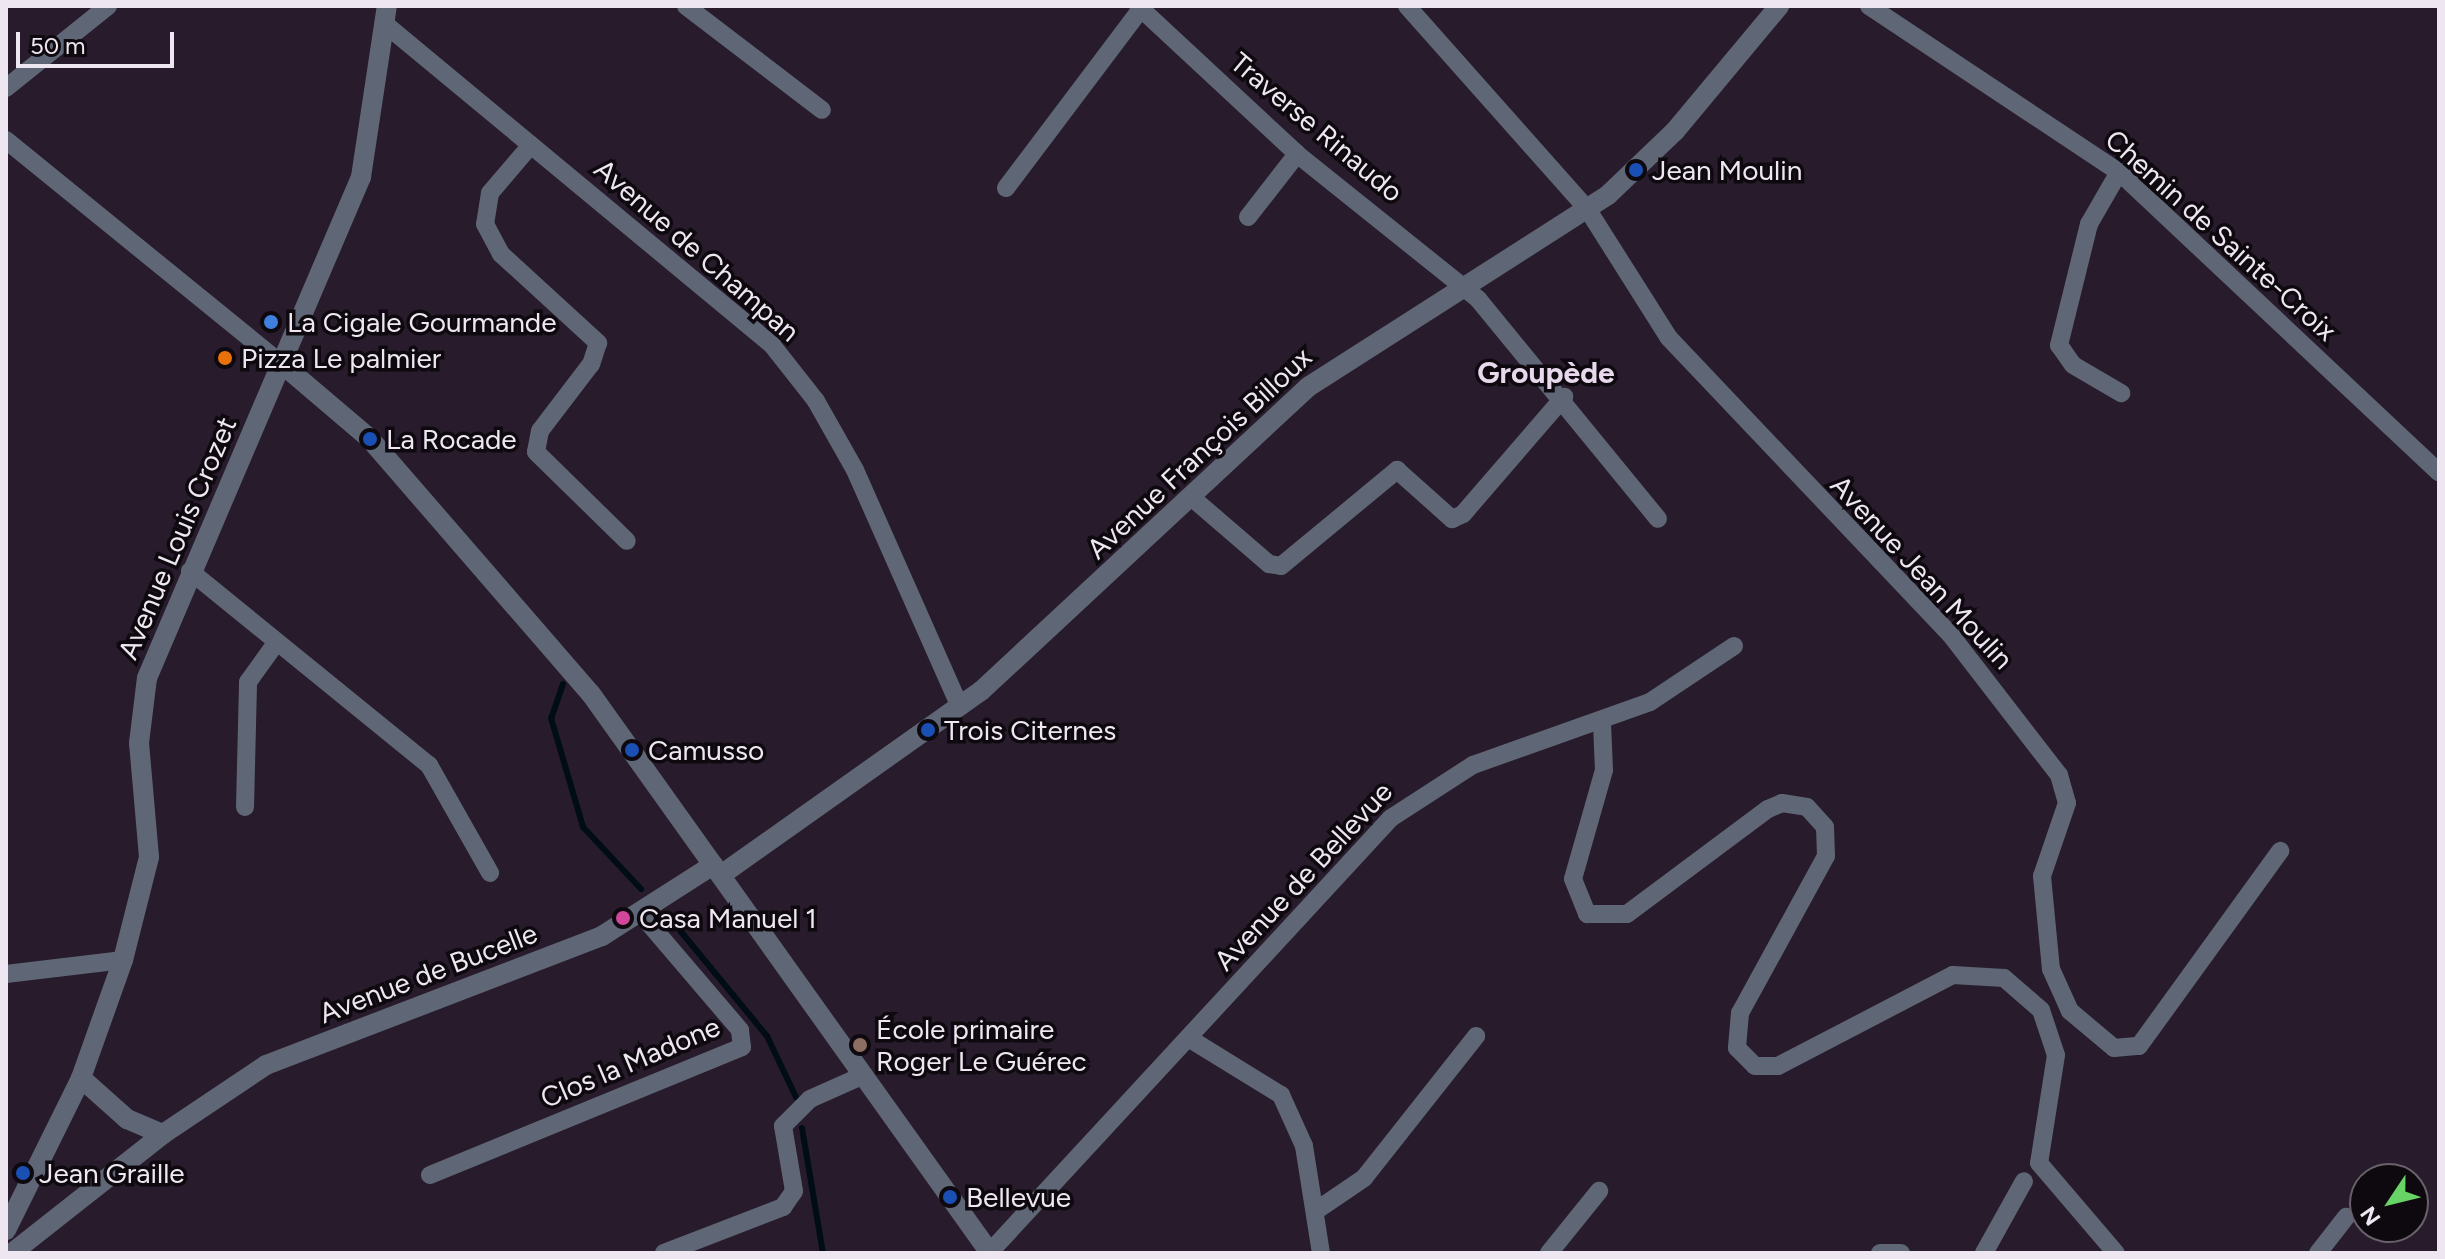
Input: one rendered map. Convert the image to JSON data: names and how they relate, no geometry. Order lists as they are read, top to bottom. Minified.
{"streets":{"street":["Traverse Rinaudo","Chemin de Sainte-Croix","Avenue de Champan","Avenue François Billoux","Avenue Louis Crozet","Avenue Jean Moulin","Avenue de Bellevue","Avenue de Bucelle","Clos la Madone"]},"crossings":[["Traverse Rinaudo","Avenue François Billoux"],["Avenue de Champan","Avenue François Billoux"],["Avenue de Champan","Avenue Louis Crozet"],["Avenue François Billoux","Avenue Jean Moulin"],["Avenue François Billoux","Avenue de Bucelle"],["Avenue de Bucelle","Clos la Madone"]],"districts":["Groupède"],"places":["Jean Moulin","La Cigale Gourmande","Pizza Le palmier","La Rocade","Trois Citernes","Camusso","Casa Manuel 1","École primaire Roger Le Guérec","Jean Graille","Bellevue"],"scale_bar":"50 m","north":"bottom left"}
